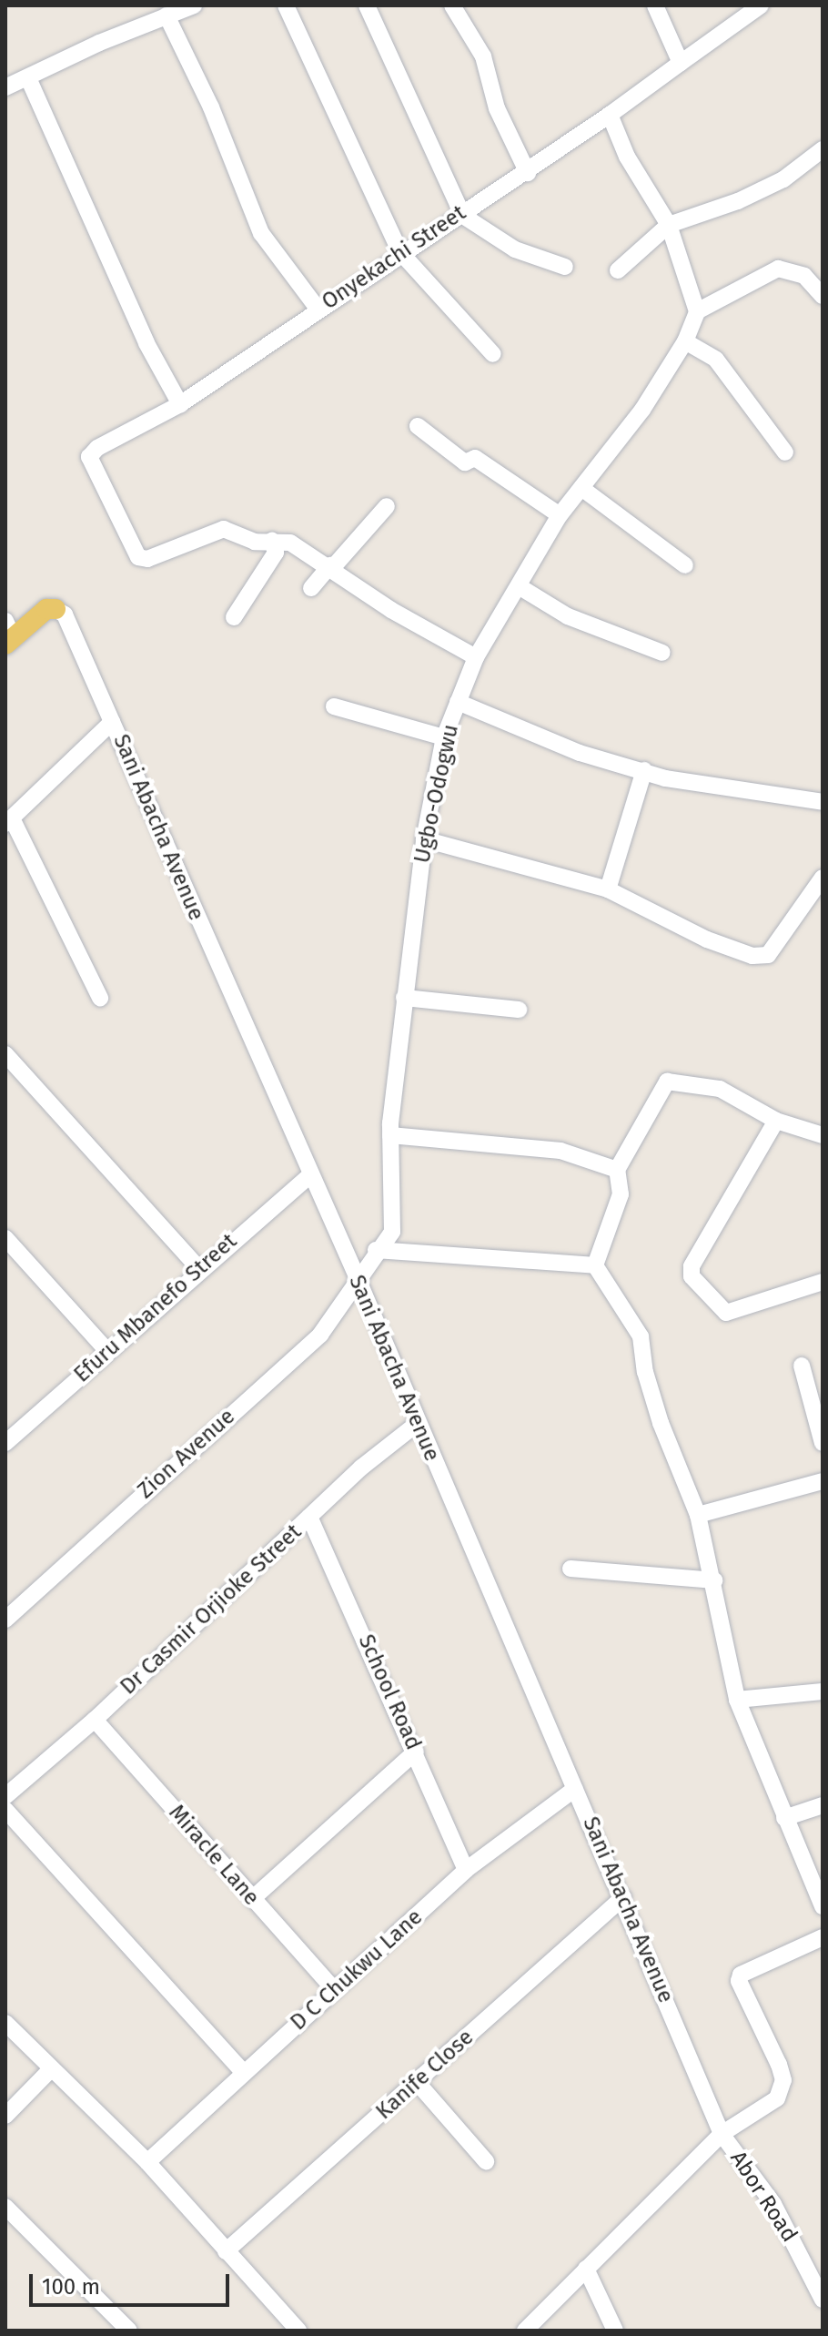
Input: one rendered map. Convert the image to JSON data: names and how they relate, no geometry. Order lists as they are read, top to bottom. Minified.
{"streets":{"street":["Onyekachi Street","Ugbo-Odogwu","Sani Abacha Avenue","Efuru Mbanefo Street","Zion Avenue","Dr Casmir Orjioke Street","School Road","Miracle Lane","D C Chukwu Lane","Kanife Close","Abor Road"]},"crossings":[["Ugbo-Odogwu","Sani Abacha Avenue"],["Ugbo-Odogwu","Zion Avenue"],["Sani Abacha Avenue","Efuru Mbanefo Street"],["Sani Abacha Avenue","Zion Avenue"],["Sani Abacha Avenue","Dr Casmir Orjioke Street"],["Sani Abacha Avenue","D C Chukwu Lane"],["Sani Abacha Avenue","Kanife Close"],["Sani Abacha Avenue","Abor Road"],["Dr Casmir Orjioke Street","School Road"],["Dr Casmir Orjioke Street","Miracle Lane"],["School Road","D C Chukwu Lane"],["Miracle Lane","D C Chukwu Lane"]],"scale_bar":"100 m"}
